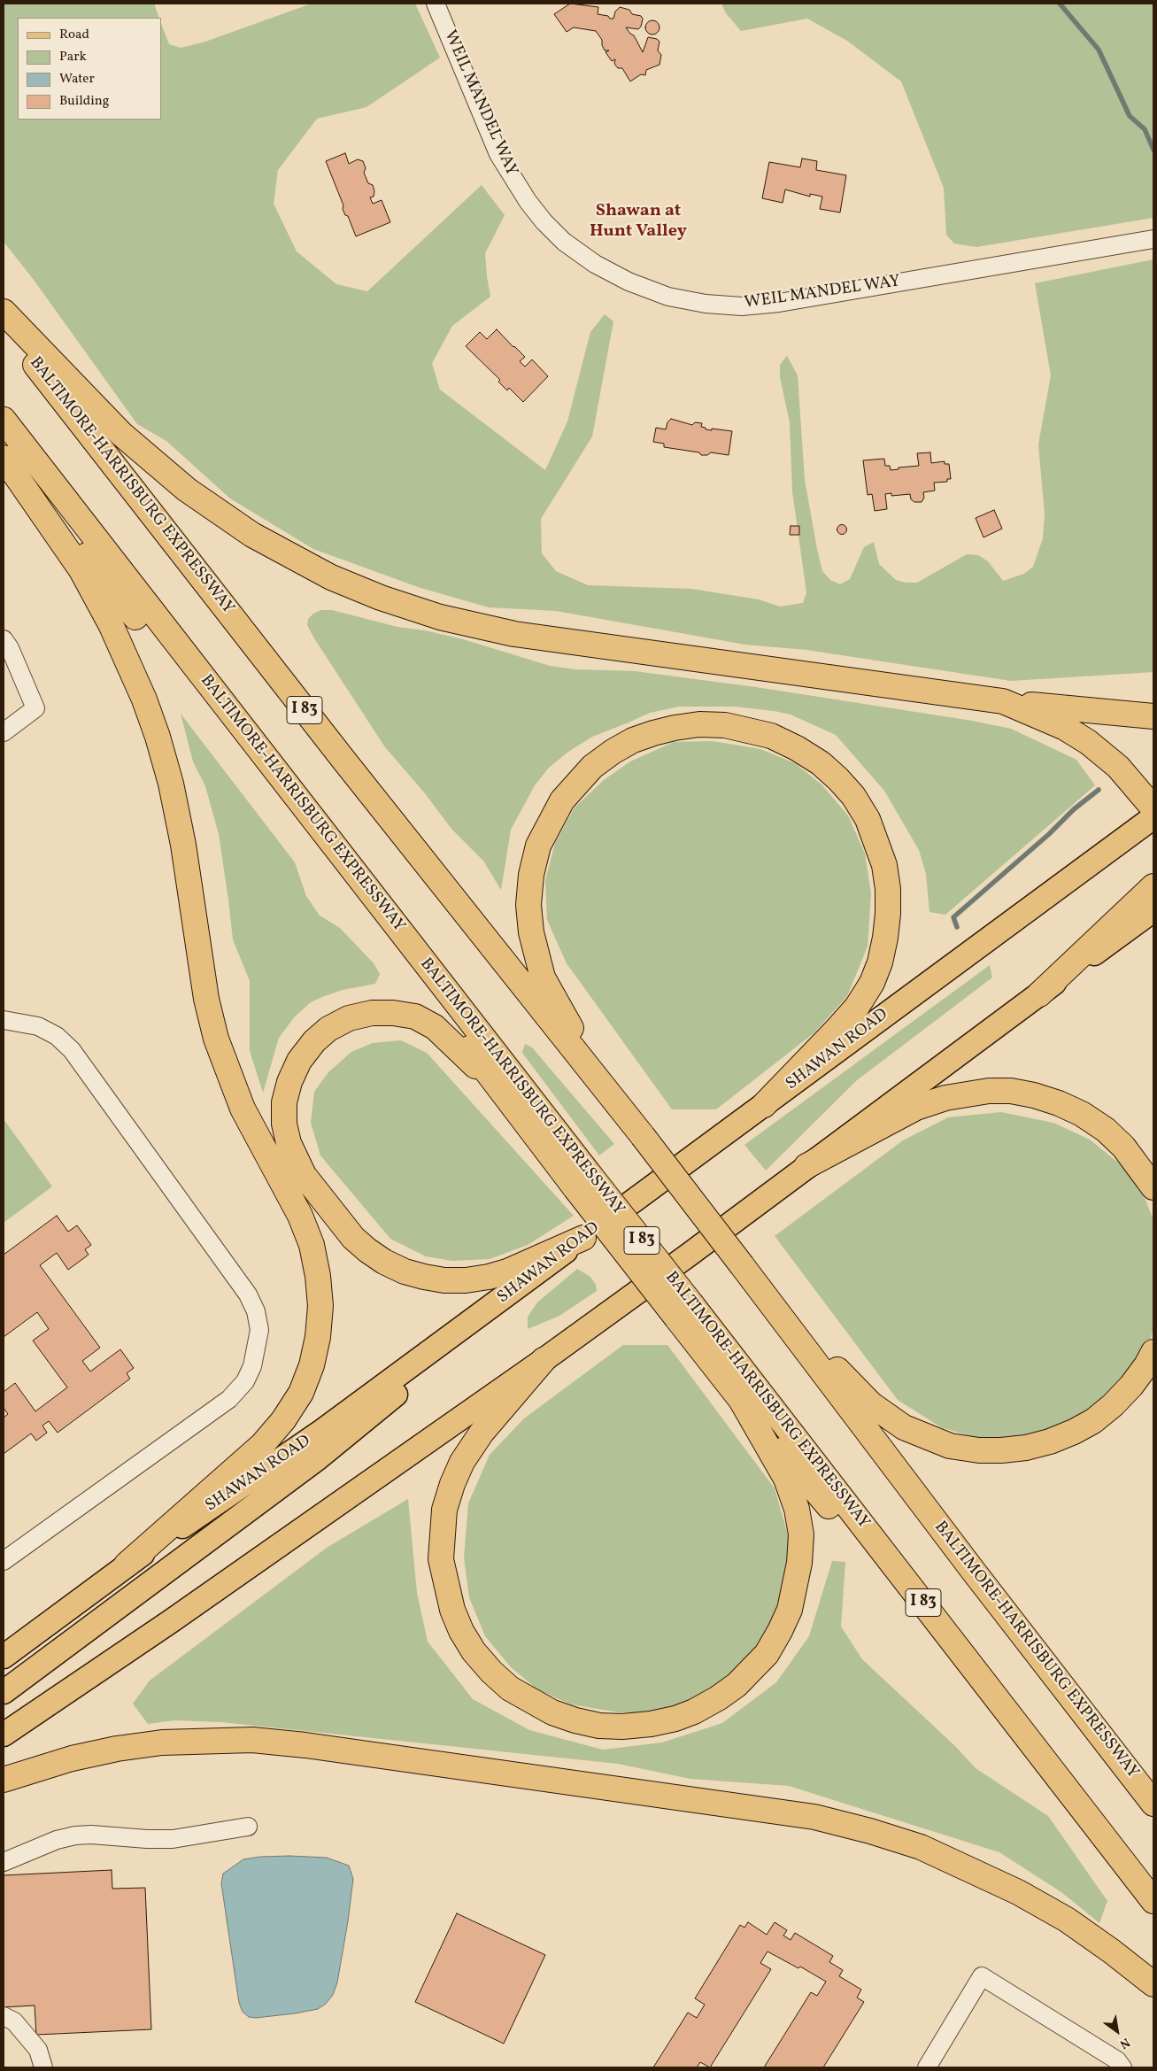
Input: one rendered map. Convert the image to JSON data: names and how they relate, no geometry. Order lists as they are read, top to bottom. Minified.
{"streets":{"highway":["BALTIMORE-HARRISBURG EXPRESSWAY","I 83"],"main road":["SHAWAN ROAD"],"street":["WEIL MANDEL WAY"]},"districts":["Shawan at Hunt Valley"],"legend":["Road","Park","Water","Building"],"north":"bottom right"}
